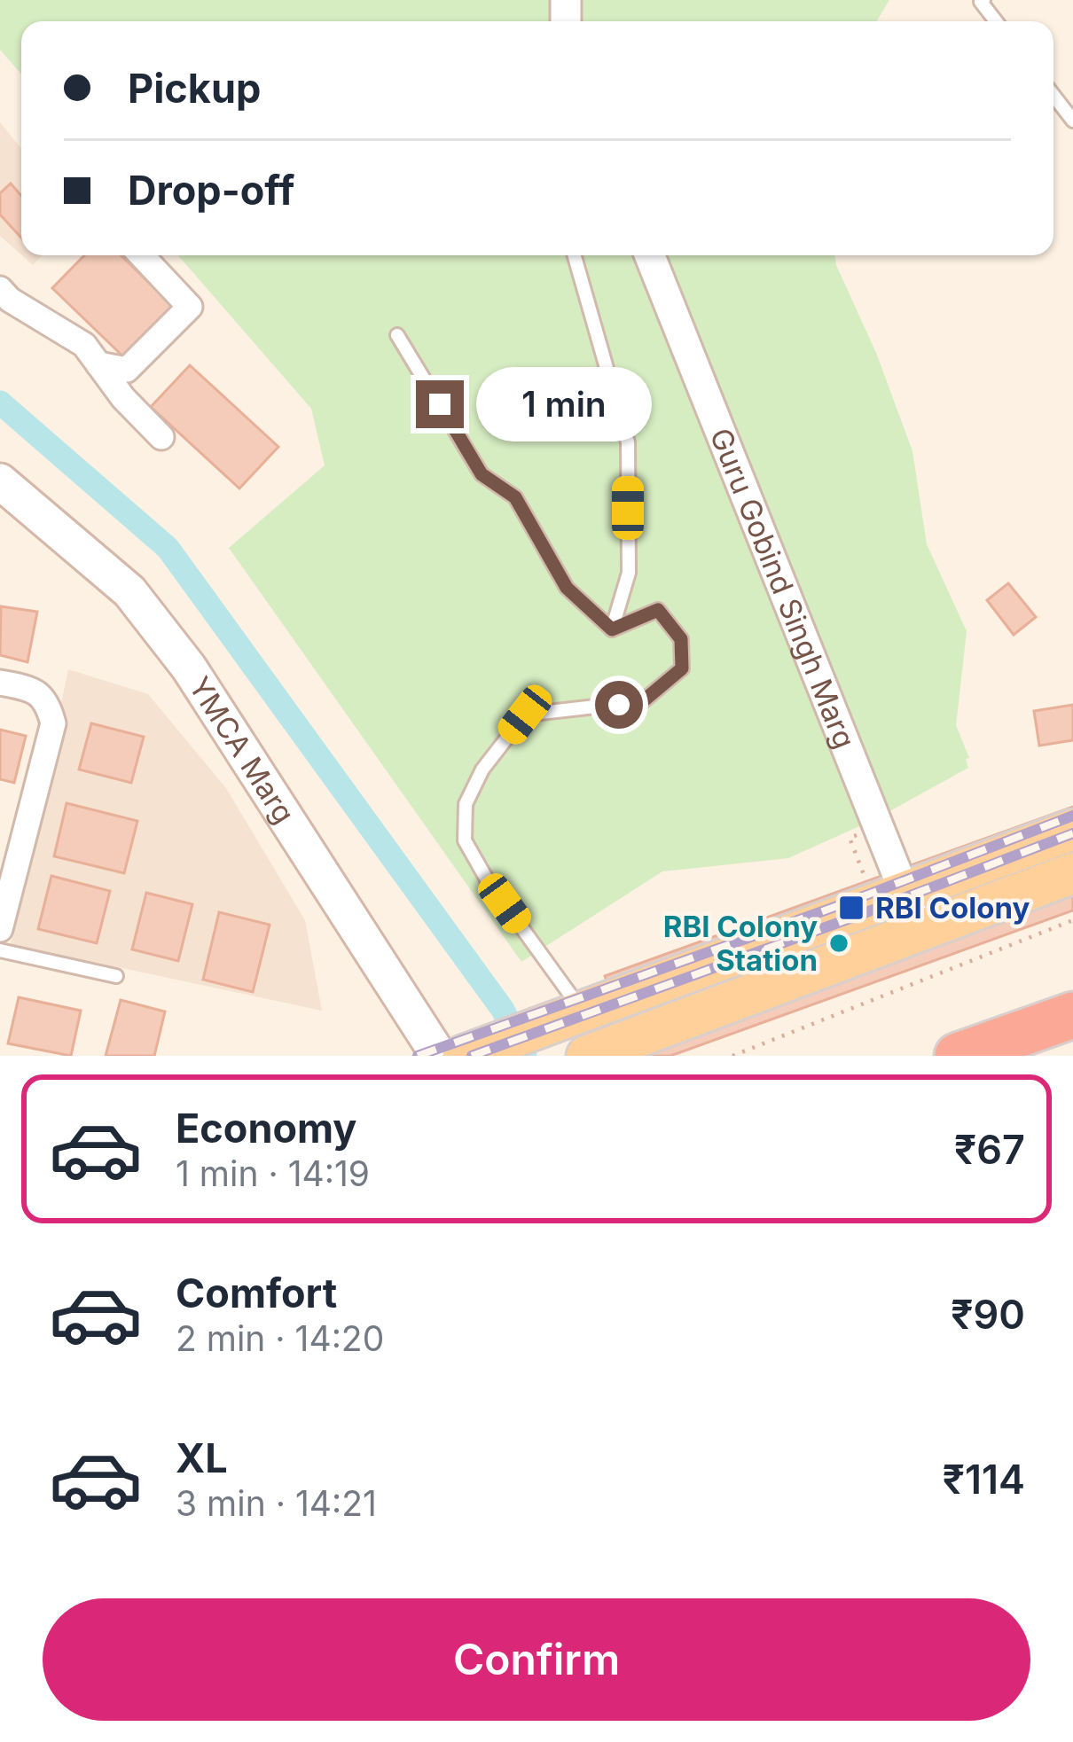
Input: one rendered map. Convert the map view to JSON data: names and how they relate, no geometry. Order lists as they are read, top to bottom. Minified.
{"streets":{"main road":["YMCA Marg"],"street":["Guru Gobind Singh Marg"]},"places":{"transit":["RBI Colony"],"other":["RBI Colony Station"]},"page":{"banner":["Pickup","Drop-off"],"bubble":"1 min","list":[{"name":"Economy","note":"1 min · 14:19","value":"₹67"},{"name":"Comfort","note":"2 min · 14:20","value":"₹90"},{"name":"XL","note":"3 min · 14:21","value":"₹114"}],"buttons":"Confirm"}}
